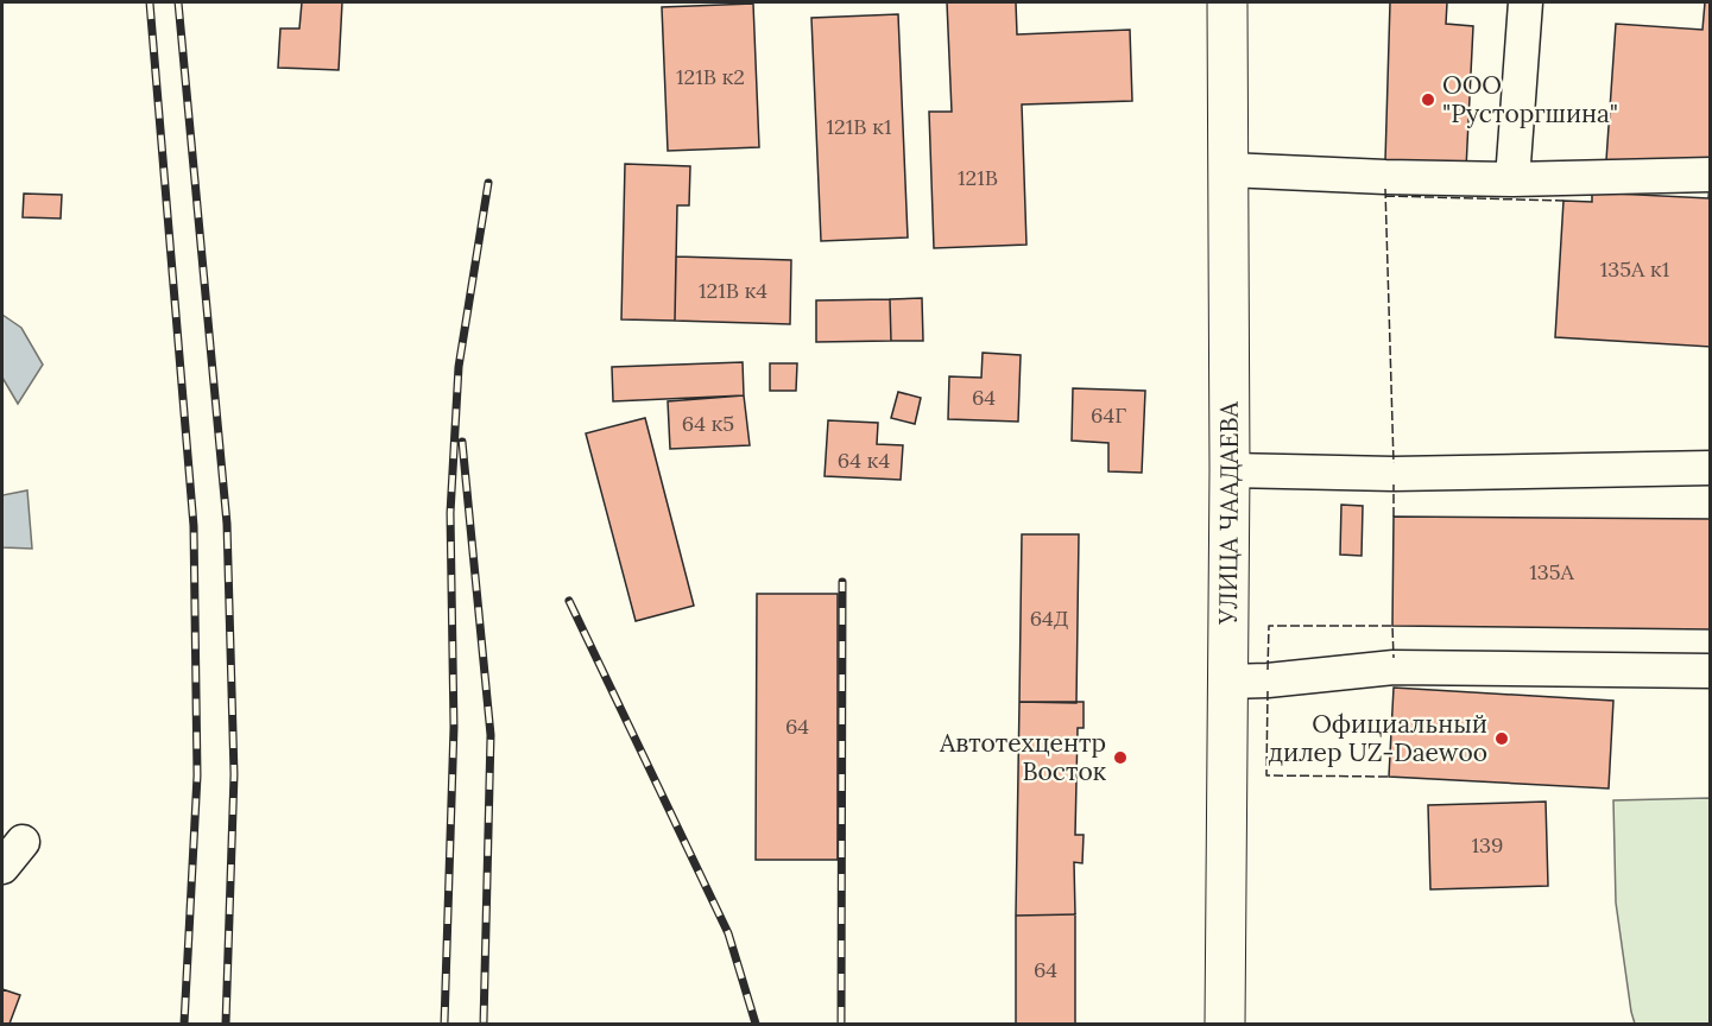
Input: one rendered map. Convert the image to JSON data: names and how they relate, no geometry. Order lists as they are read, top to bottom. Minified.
{"streets":{"main road":["УЛИЦА ЧААДАЕВА"]},"places":["ООО \"Русторгшина\"","Официальный дилер UZ-Daewoo","Автотехцентр Восток"],"house_numbers":["121В к2","121В к1","121В","135А к1","121В к4","64","64Г","64 к5","64 к4","135А","64Д","64","139","64"]}
